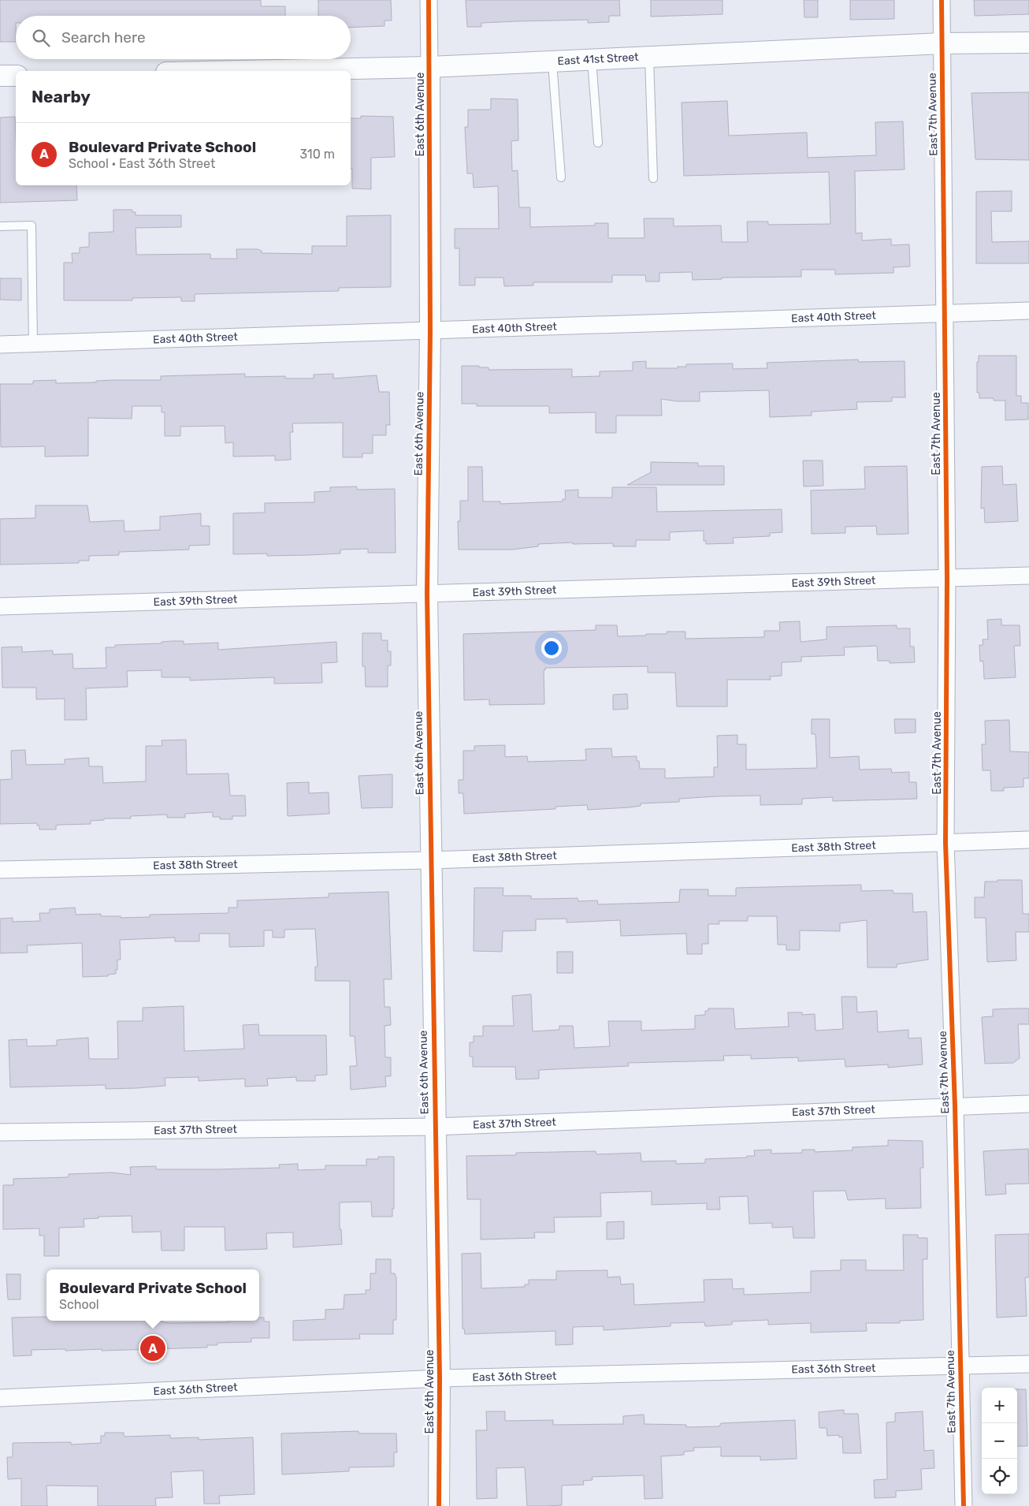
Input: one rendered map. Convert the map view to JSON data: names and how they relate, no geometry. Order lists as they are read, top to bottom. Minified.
{"streets":{"street":["East 41st Street","East 6th Avenue","East 7th Avenue","East 40th Street","East 39th Street","East 38th Street","East 37th Street","East 36th Street"]},"crossings":[["East 41st Street","East 6th Avenue"],["East 41st Street","East 7th Avenue"],["East 6th Avenue","East 40th Street"],["East 6th Avenue","East 39th Street"],["East 6th Avenue","East 38th Street"],["East 6th Avenue","East 37th Street"],["East 6th Avenue","East 36th Street"],["East 7th Avenue","East 40th Street"],["East 7th Avenue","East 39th Street"],["East 7th Avenue","East 38th Street"],["East 7th Avenue","East 37th Street"],["East 7th Avenue","East 36th Street"]],"page":{"search":"Search here","heading":"Nearby","list":[{"mark":"A","name":"Boulevard Private School","note":"School · East 36th Street","value":"310 m"}],"popup":["Boulevard Private School","School"],"pins":"A","map_buttons":["+","−"]}}
